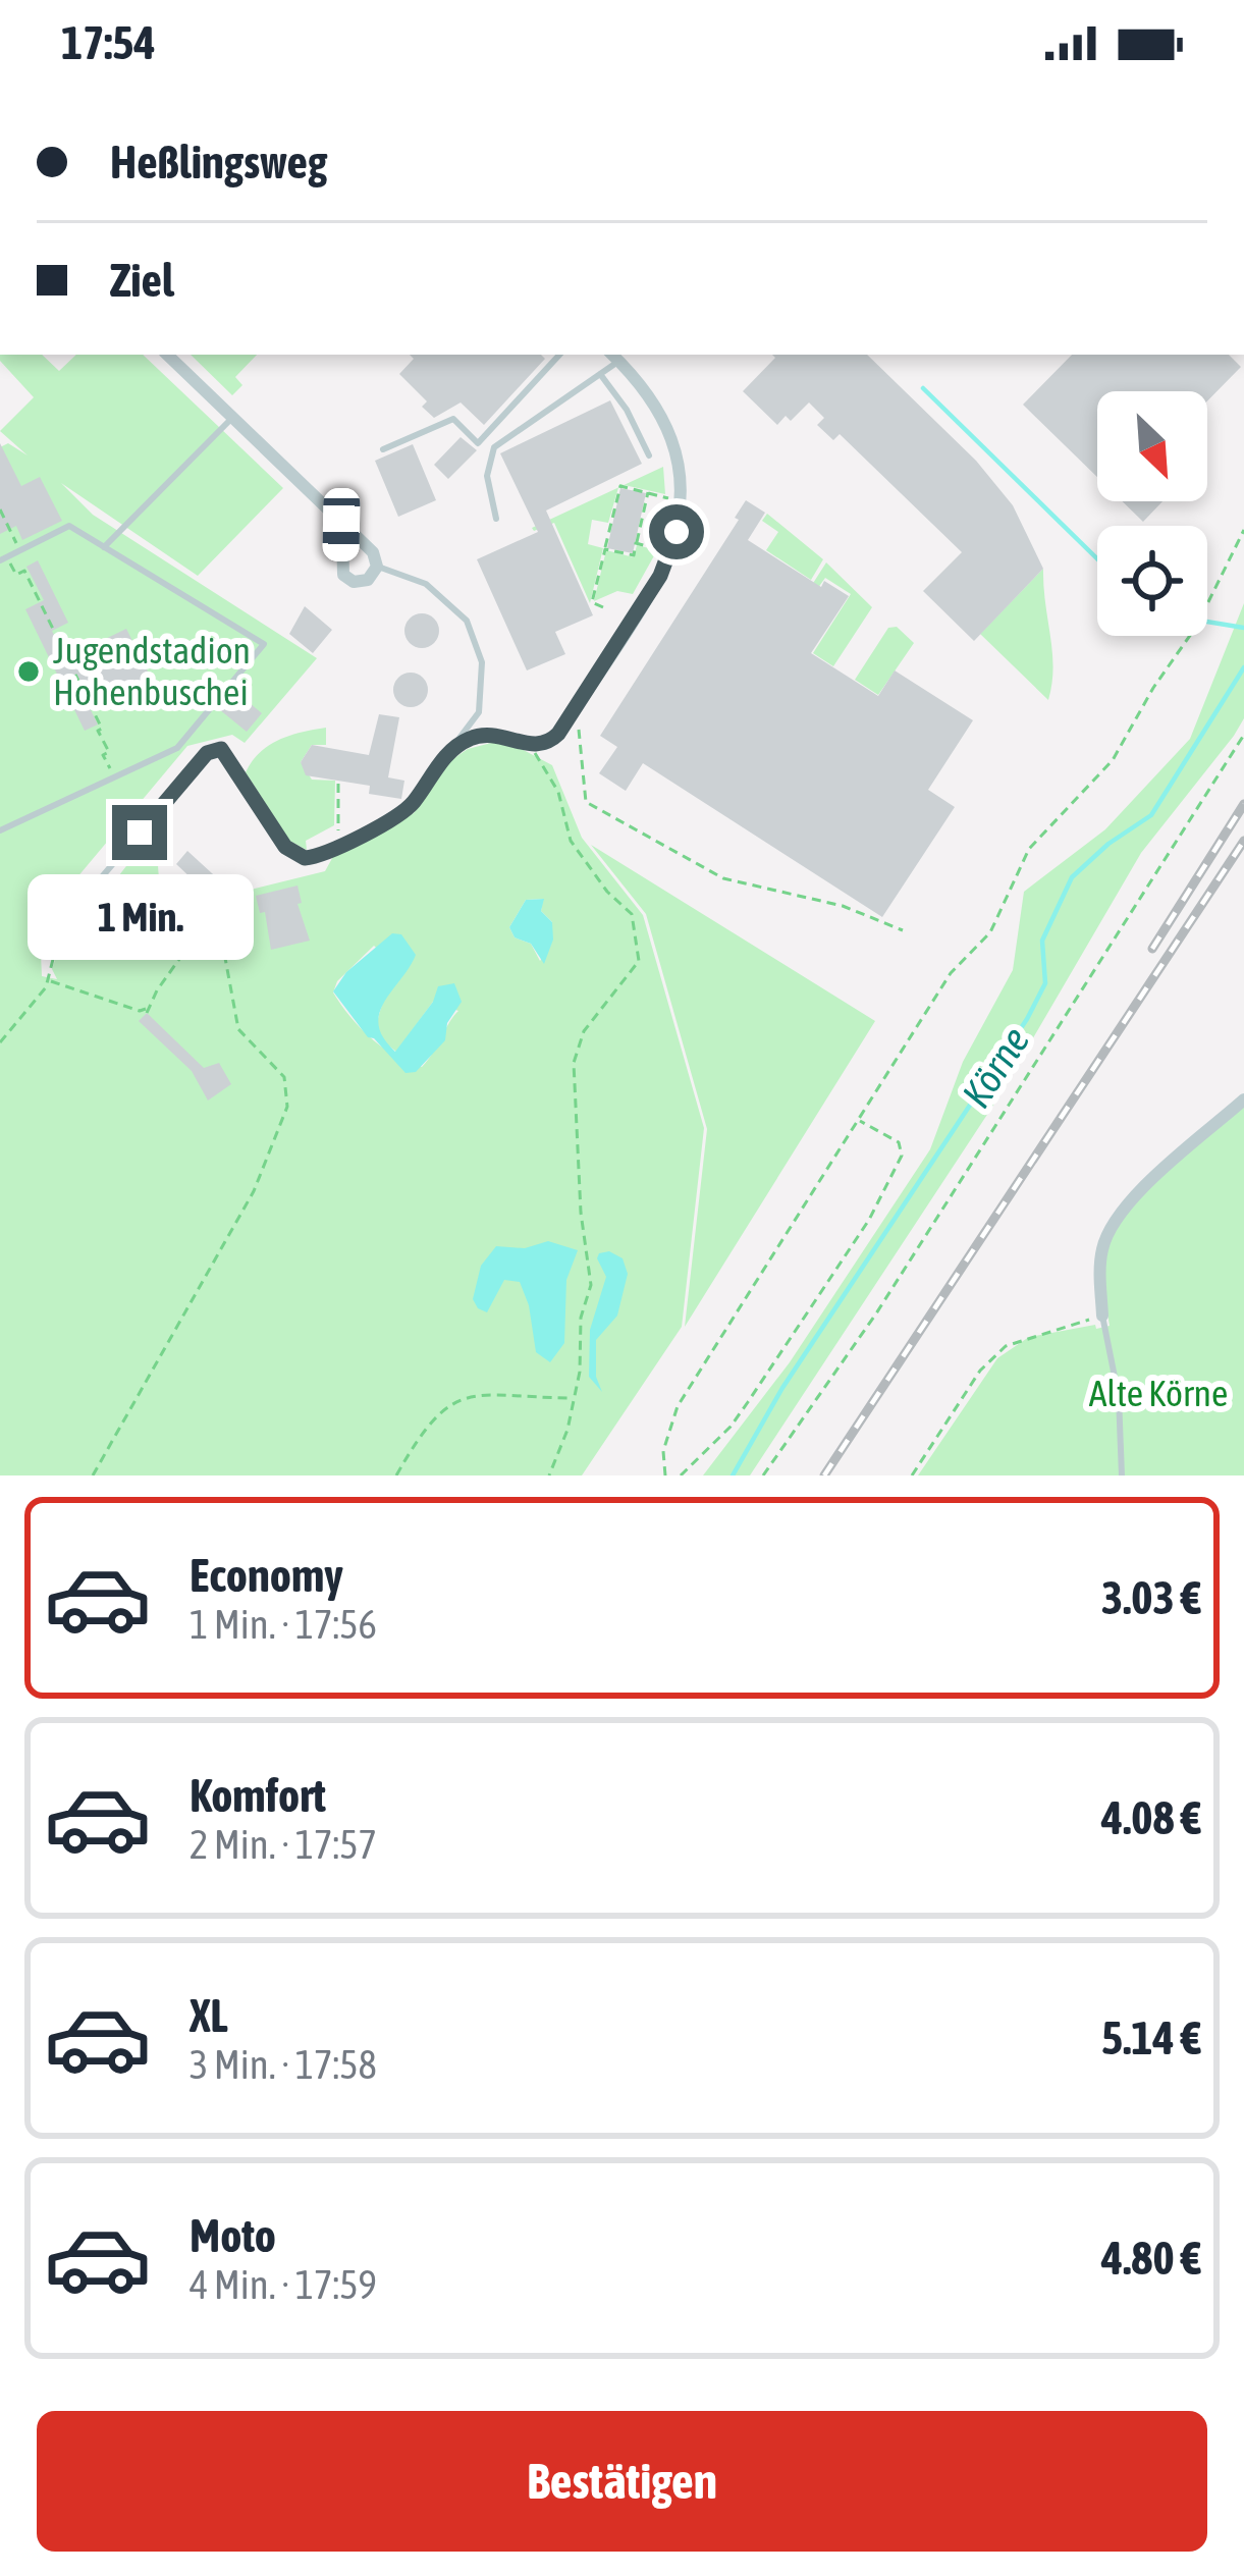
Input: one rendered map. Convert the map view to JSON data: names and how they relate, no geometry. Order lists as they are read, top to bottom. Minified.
{"water":["Körne"],"parks":["Alte Körne"],"places":["Jugendstadion Hohenbuschei"],"north":"bottom right","page":{"status":"17:54","banner":["Heßlingsweg","Ziel"],"bubble":"1 Min.","list":[{"name":"Economy","note":"1 Min. · 17:56","value":"3.03 €"},{"name":"Komfort","note":"2 Min. · 17:57","value":"4.08 €"},{"name":"XL","note":"3 Min. · 17:58","value":"5.14 €"},{"name":"Moto","note":"4 Min. · 17:59","value":"4.80 €"}],"buttons":"Bestätigen"}}
